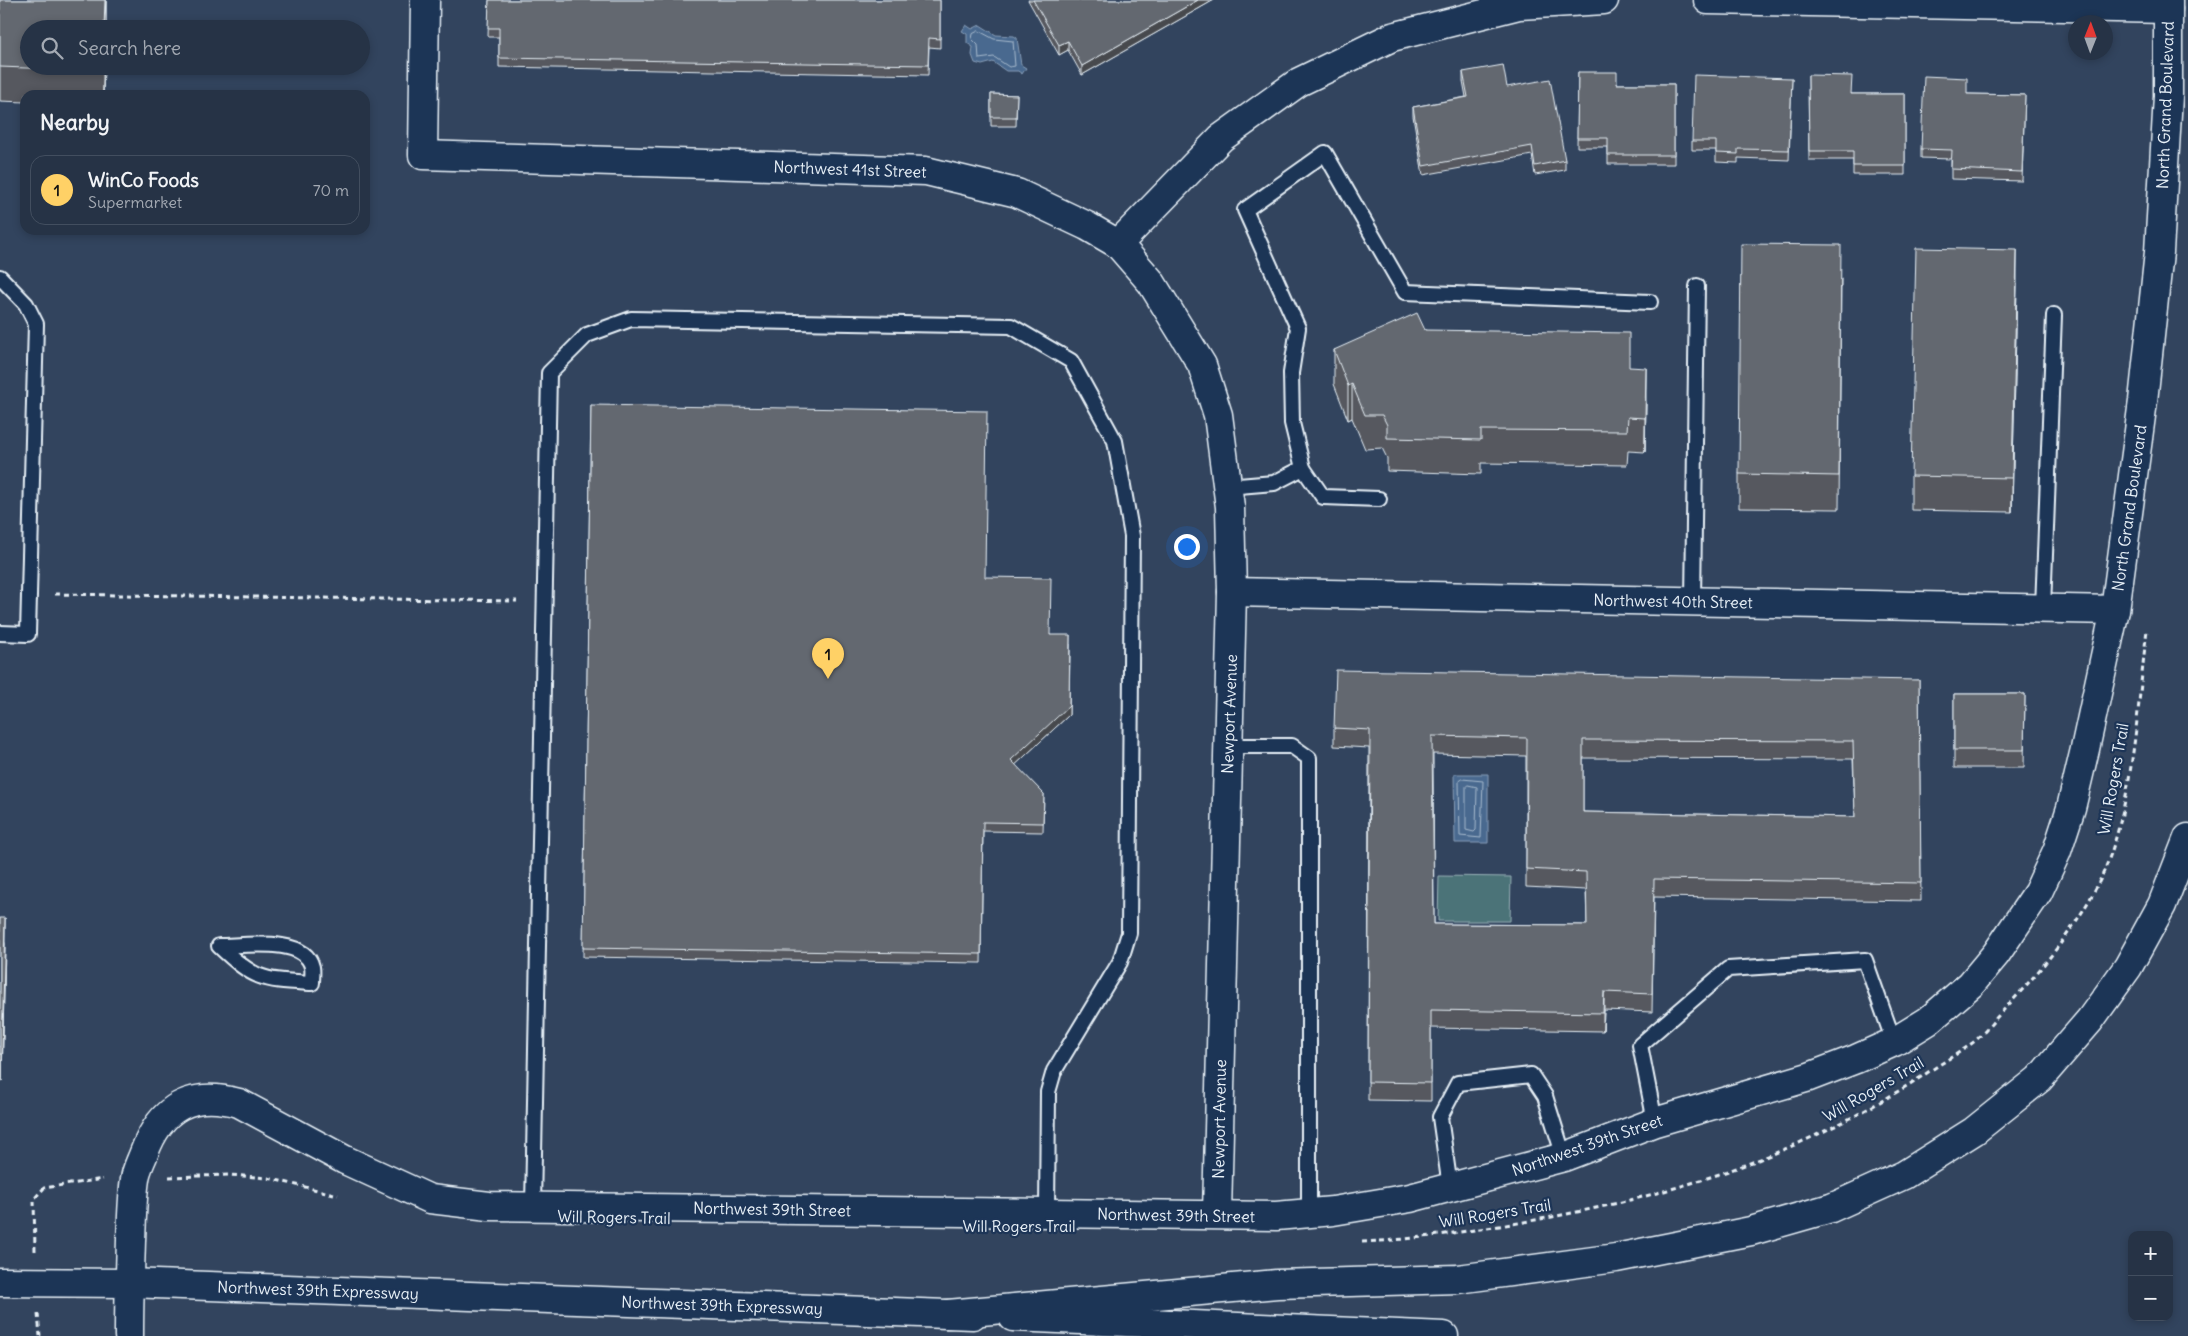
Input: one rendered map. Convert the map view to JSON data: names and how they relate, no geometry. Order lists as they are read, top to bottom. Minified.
{"streets":{"main road":["North Grand Boulevard","Northwest 41st Street","Northwest 40th Street","Newport Avenue","Northwest 39th Street","Northwest 39th Expressway"],"path":["Will Rogers Trail"]},"crossings":[["North Grand Boulevard","Northwest 40th Street"],["North Grand Boulevard","Northwest 39th Street"],["Northwest 41st Street","Newport Avenue"],["Northwest 40th Street","Newport Avenue"],["Newport Avenue","Northwest 39th Street"],["Northwest 39th Street","Northwest 39th Expressway"]],"north":"top","page":{"search":"Search here","heading":"Nearby","list":[{"mark":"1","name":"WinCo Foods","note":"Supermarket","value":"70 m"}],"pins":"1","map_buttons":["+","−"]}}
